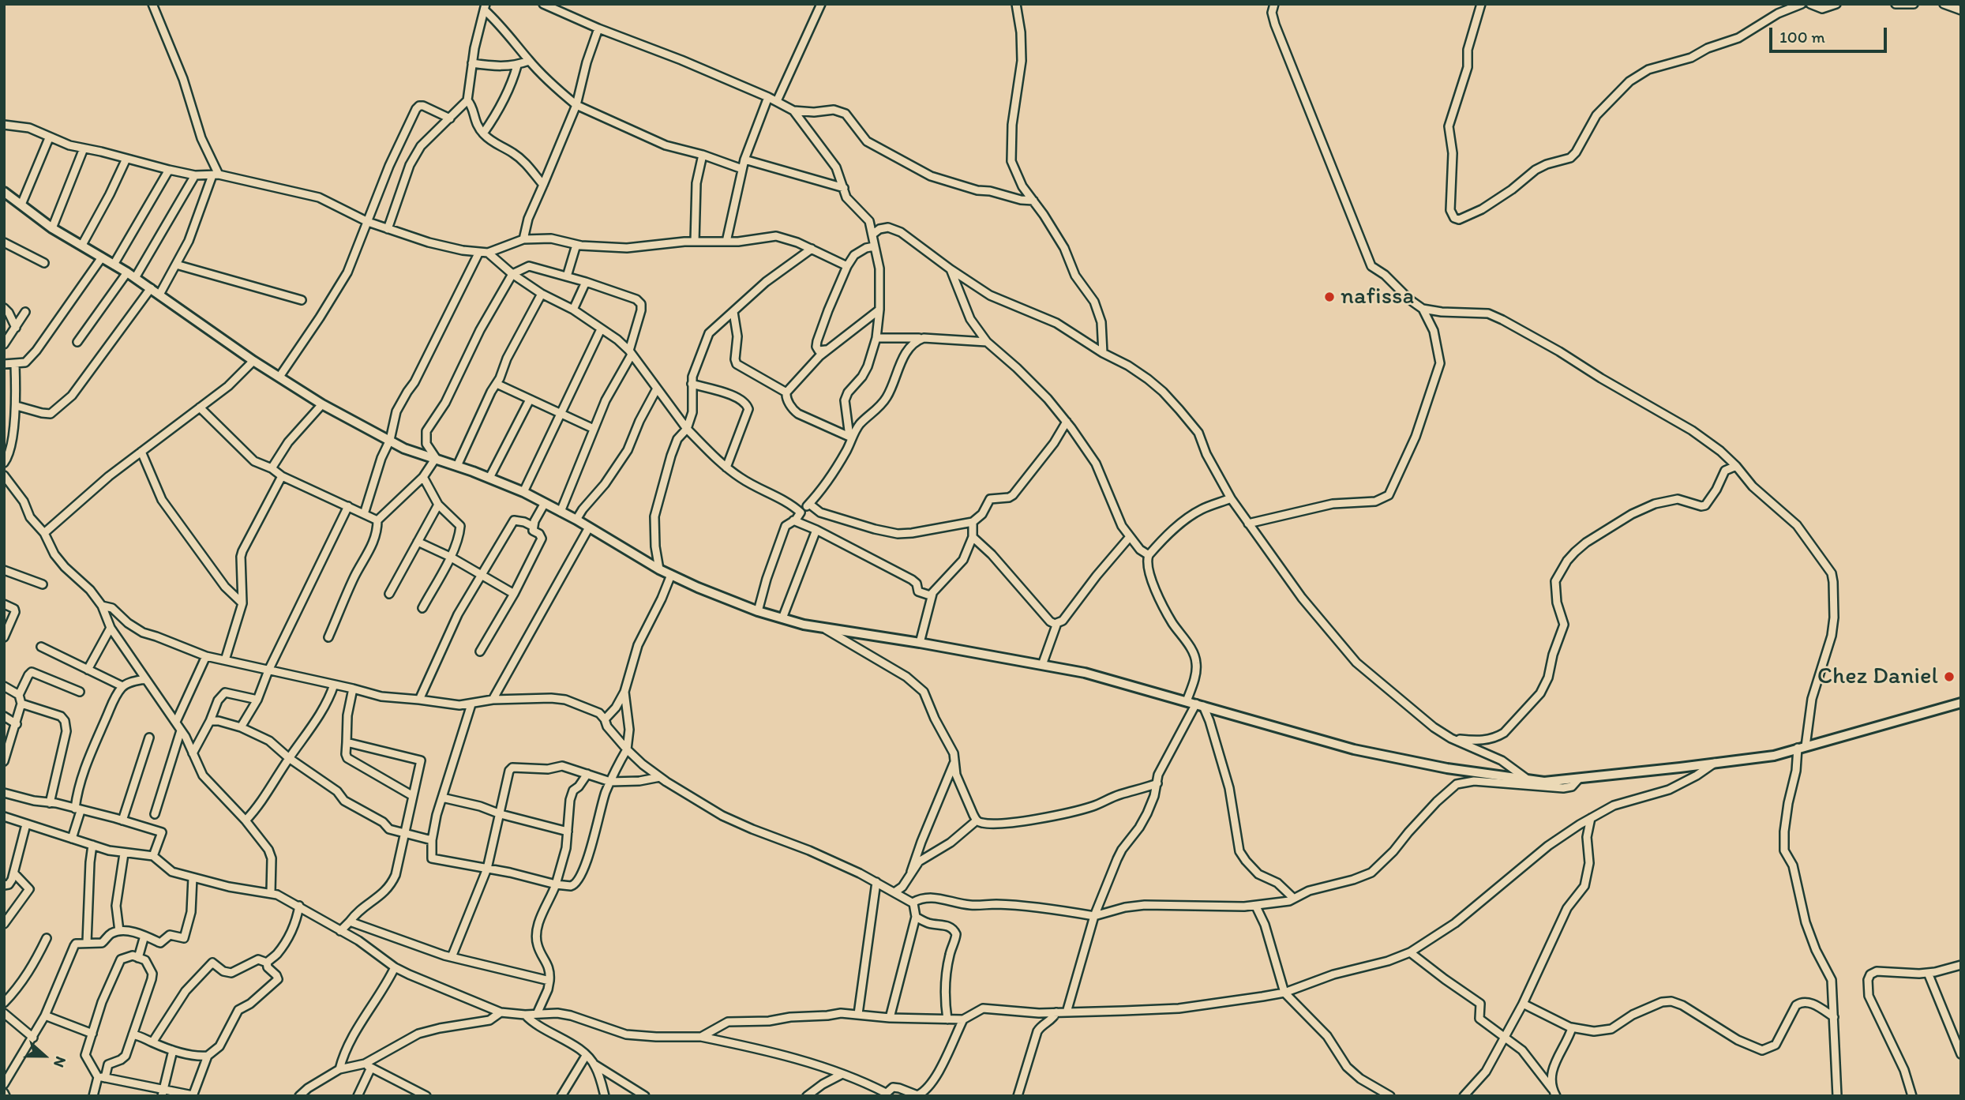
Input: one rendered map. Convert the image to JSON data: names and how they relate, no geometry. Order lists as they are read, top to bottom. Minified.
{"places":["nafissa","Chez Daniel"],"scale_bar":"100 m","north":"right"}
